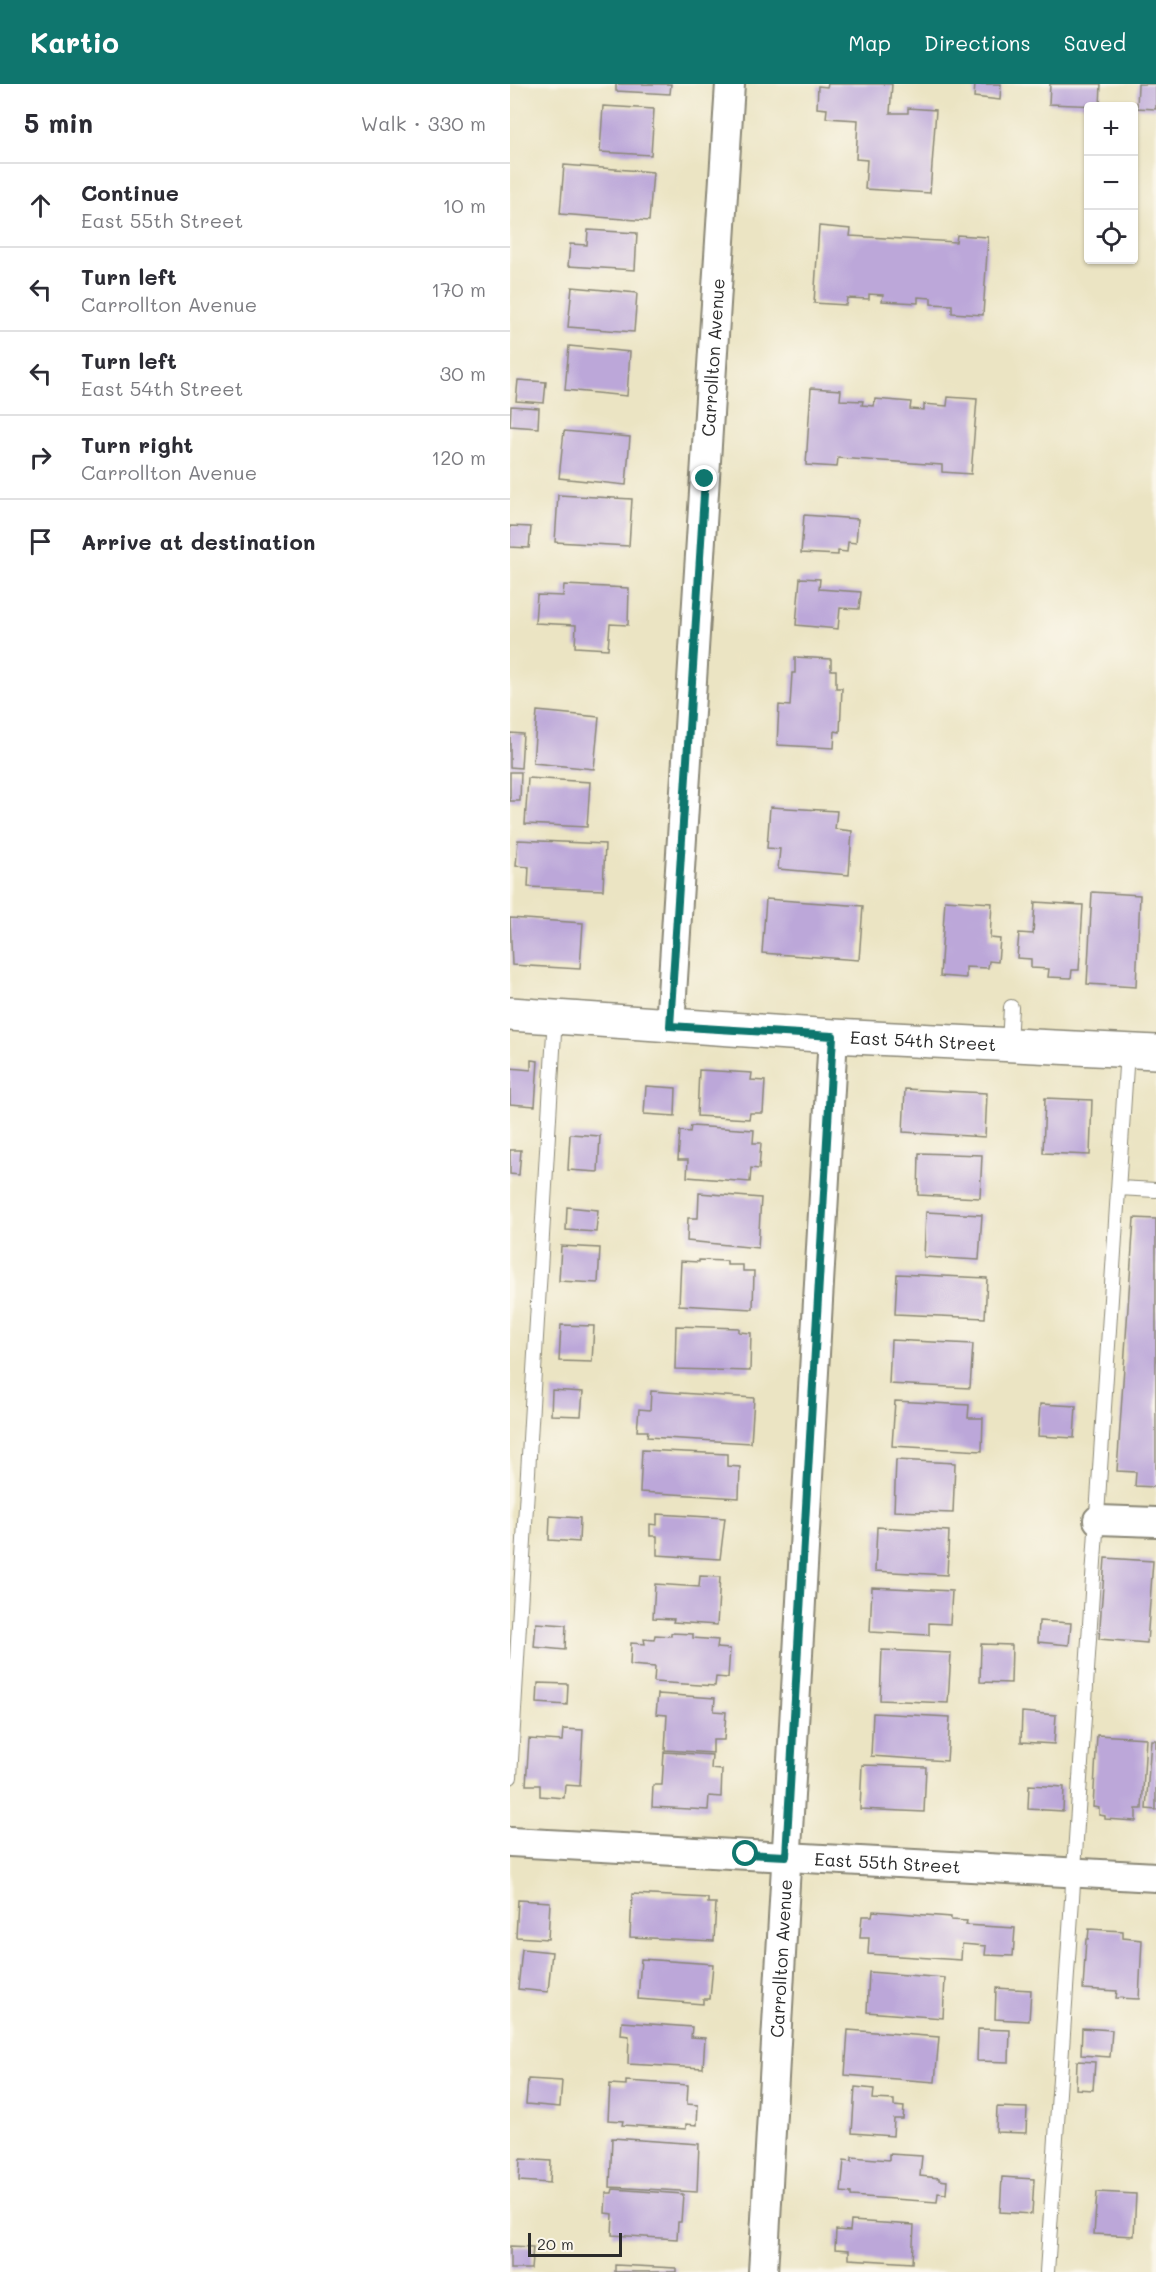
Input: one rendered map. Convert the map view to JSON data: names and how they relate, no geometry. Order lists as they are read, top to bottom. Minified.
{"streets":{"street":["Carrollton Avenue","East 54th Street","East 55th Street"]},"crossings":[["Carrollton Avenue","East 54th Street"],["Carrollton Avenue","East 55th Street"]],"scale_bar":"20 m","page":{"header":"Kartio","nav":["Map","Directions","Saved"],"heading":["5 min","Walk · 330 m"],"map_buttons":["+","−"],"list":[["Continue","East 55th Street","10 m"],["Turn left","Carrollton Avenue","170 m"],["Turn left","East 54th Street","30 m"],["Turn right","Carrollton Avenue","120 m"],"Arrive at destination"],"scale":"20 m"}}
